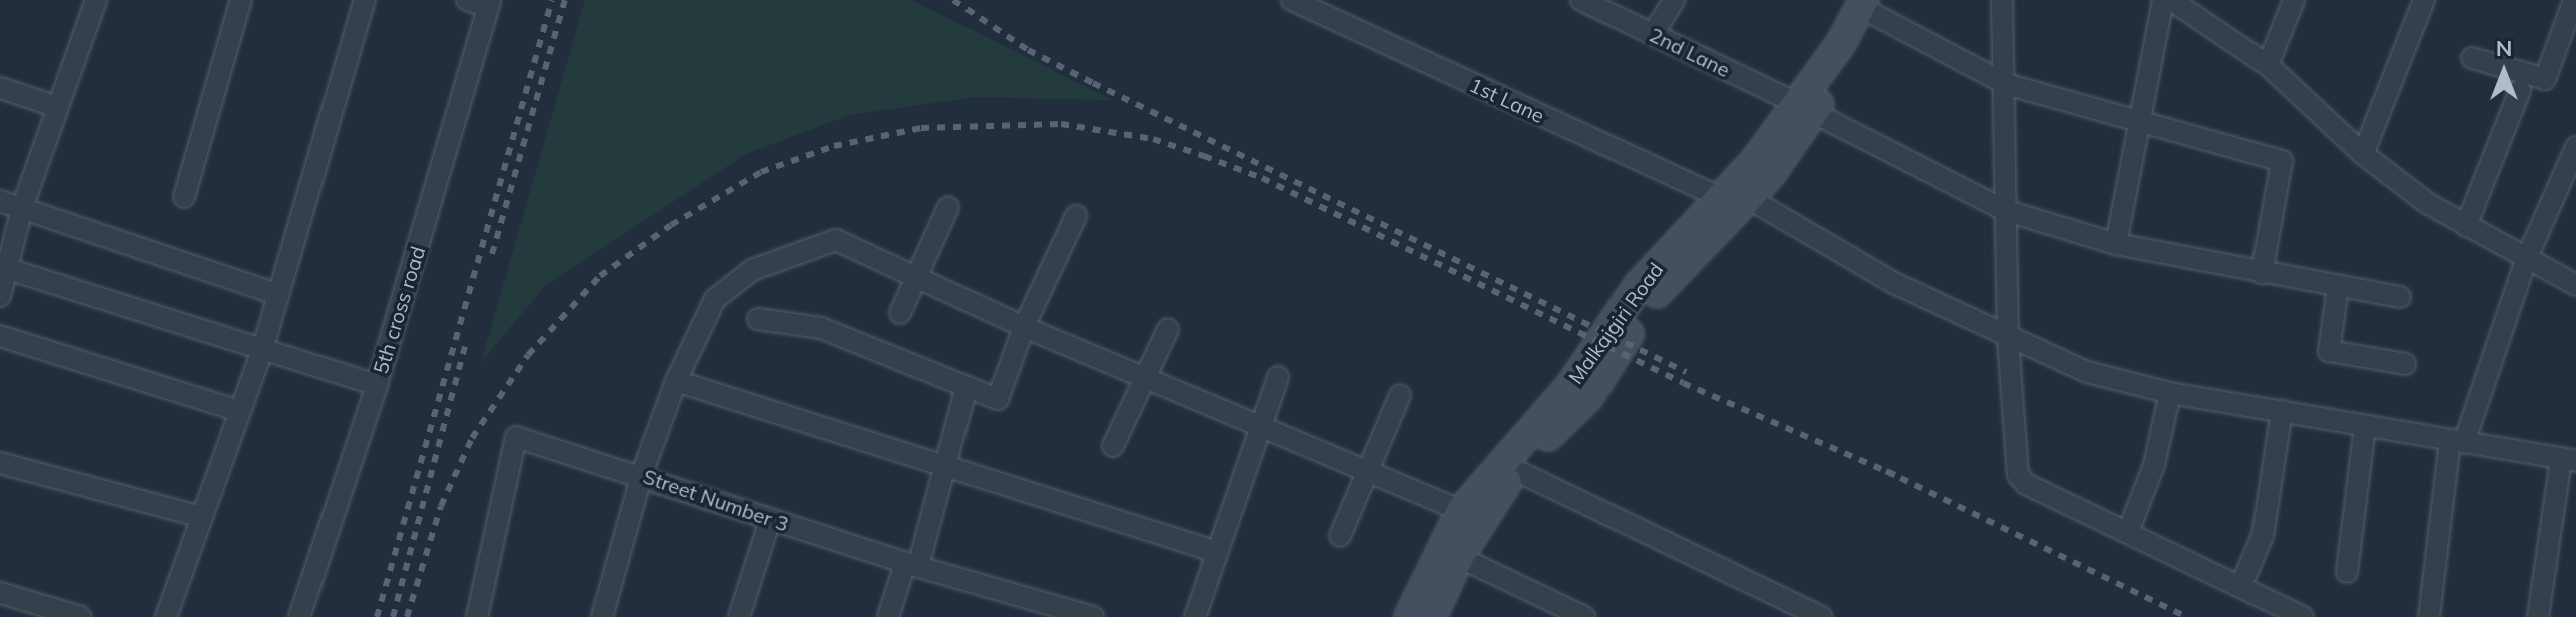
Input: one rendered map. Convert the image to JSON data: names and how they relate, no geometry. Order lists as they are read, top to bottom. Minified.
{"streets":{"main road":["Malkajgiri Road"],"street":["2nd Lane","1st Lane","5th cross road","Street Number 3"]},"crossings":[["2nd Lane","Malkajgiri Road"],["1st Lane","Malkajgiri Road"]],"north":"top"}
